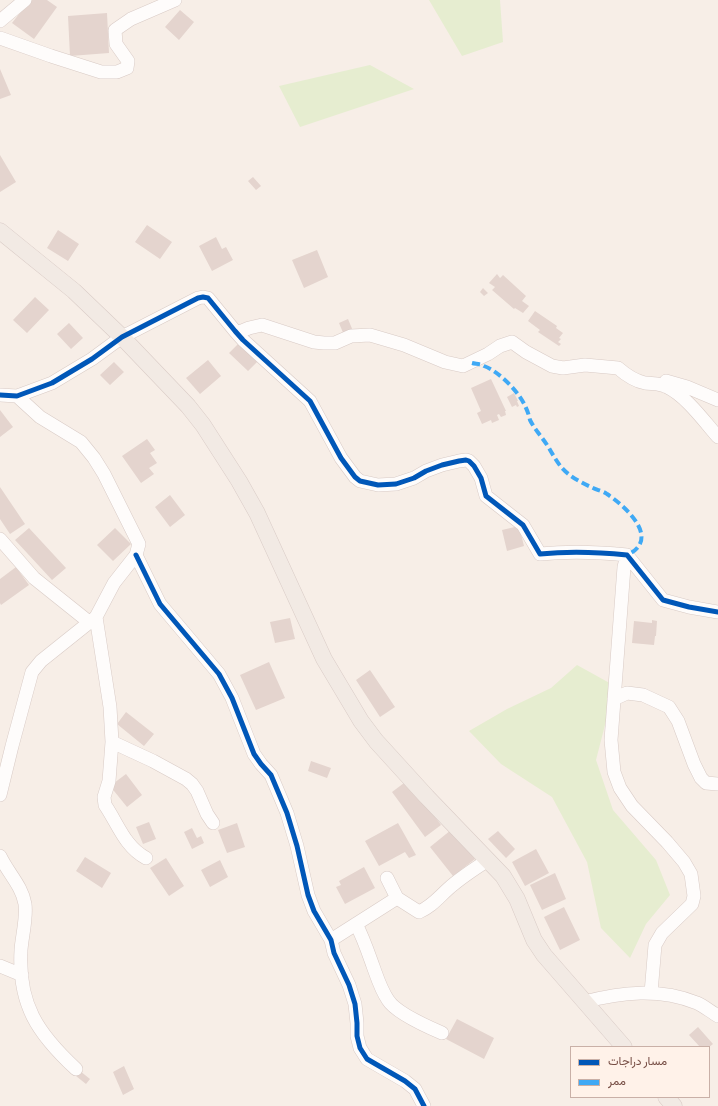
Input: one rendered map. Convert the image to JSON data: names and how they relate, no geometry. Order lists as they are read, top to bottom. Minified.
{"legend":["مسار دراجات","ممر"]}
